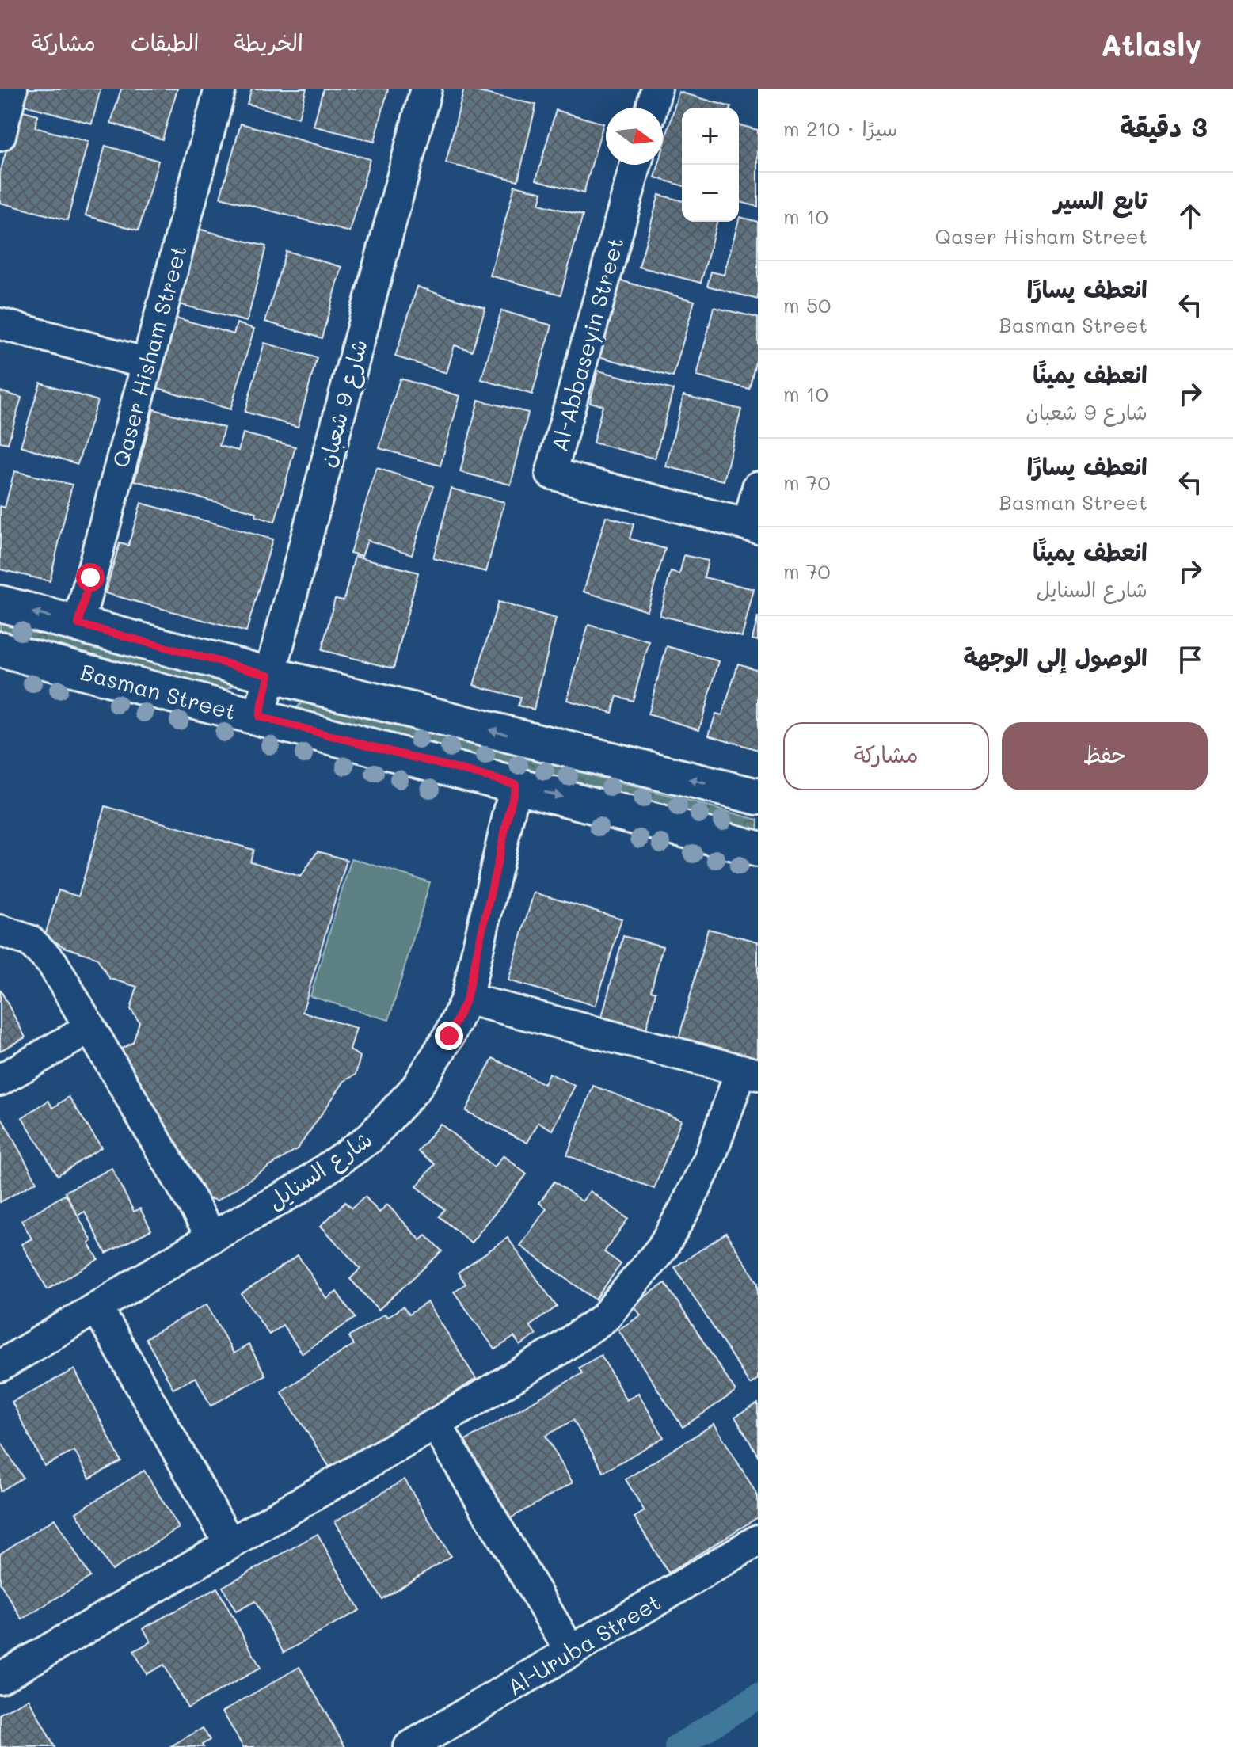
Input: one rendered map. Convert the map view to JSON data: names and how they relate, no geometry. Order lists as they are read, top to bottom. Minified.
{"streets":{"main road":["Basman Street"],"street":["Al-Abbaseyin Street","Qaser Hisham Street","شارع 9 شعبان","شارع السنايل","Al-Uruba Street"]},"crossings":[["Qaser Hisham Street","Basman Street"],["شارع 9 شعبان","Basman Street"],["Basman Street","شارع السنايل"]],"north":"right","page":{"header":"Atlasly","nav":["الخريطة","الطبقات","مشاركة"],"heading":["3 دقيقة","سيرًا · 210 m"],"map_buttons":["+","−"],"list":[["تابع السير","Qaser Hisham Street","10 m"],["انعطف يسارًا","Basman Street","50 m"],["انعطف يمينًا","شارع 9 شعبان","10 m"],["انعطف يسارًا","Basman Street","70 m"],["انعطف يمينًا","شارع السنايل","70 m"],"الوصول إلى الوجهة"],"buttons":["حفظ","مشاركة"]}}
